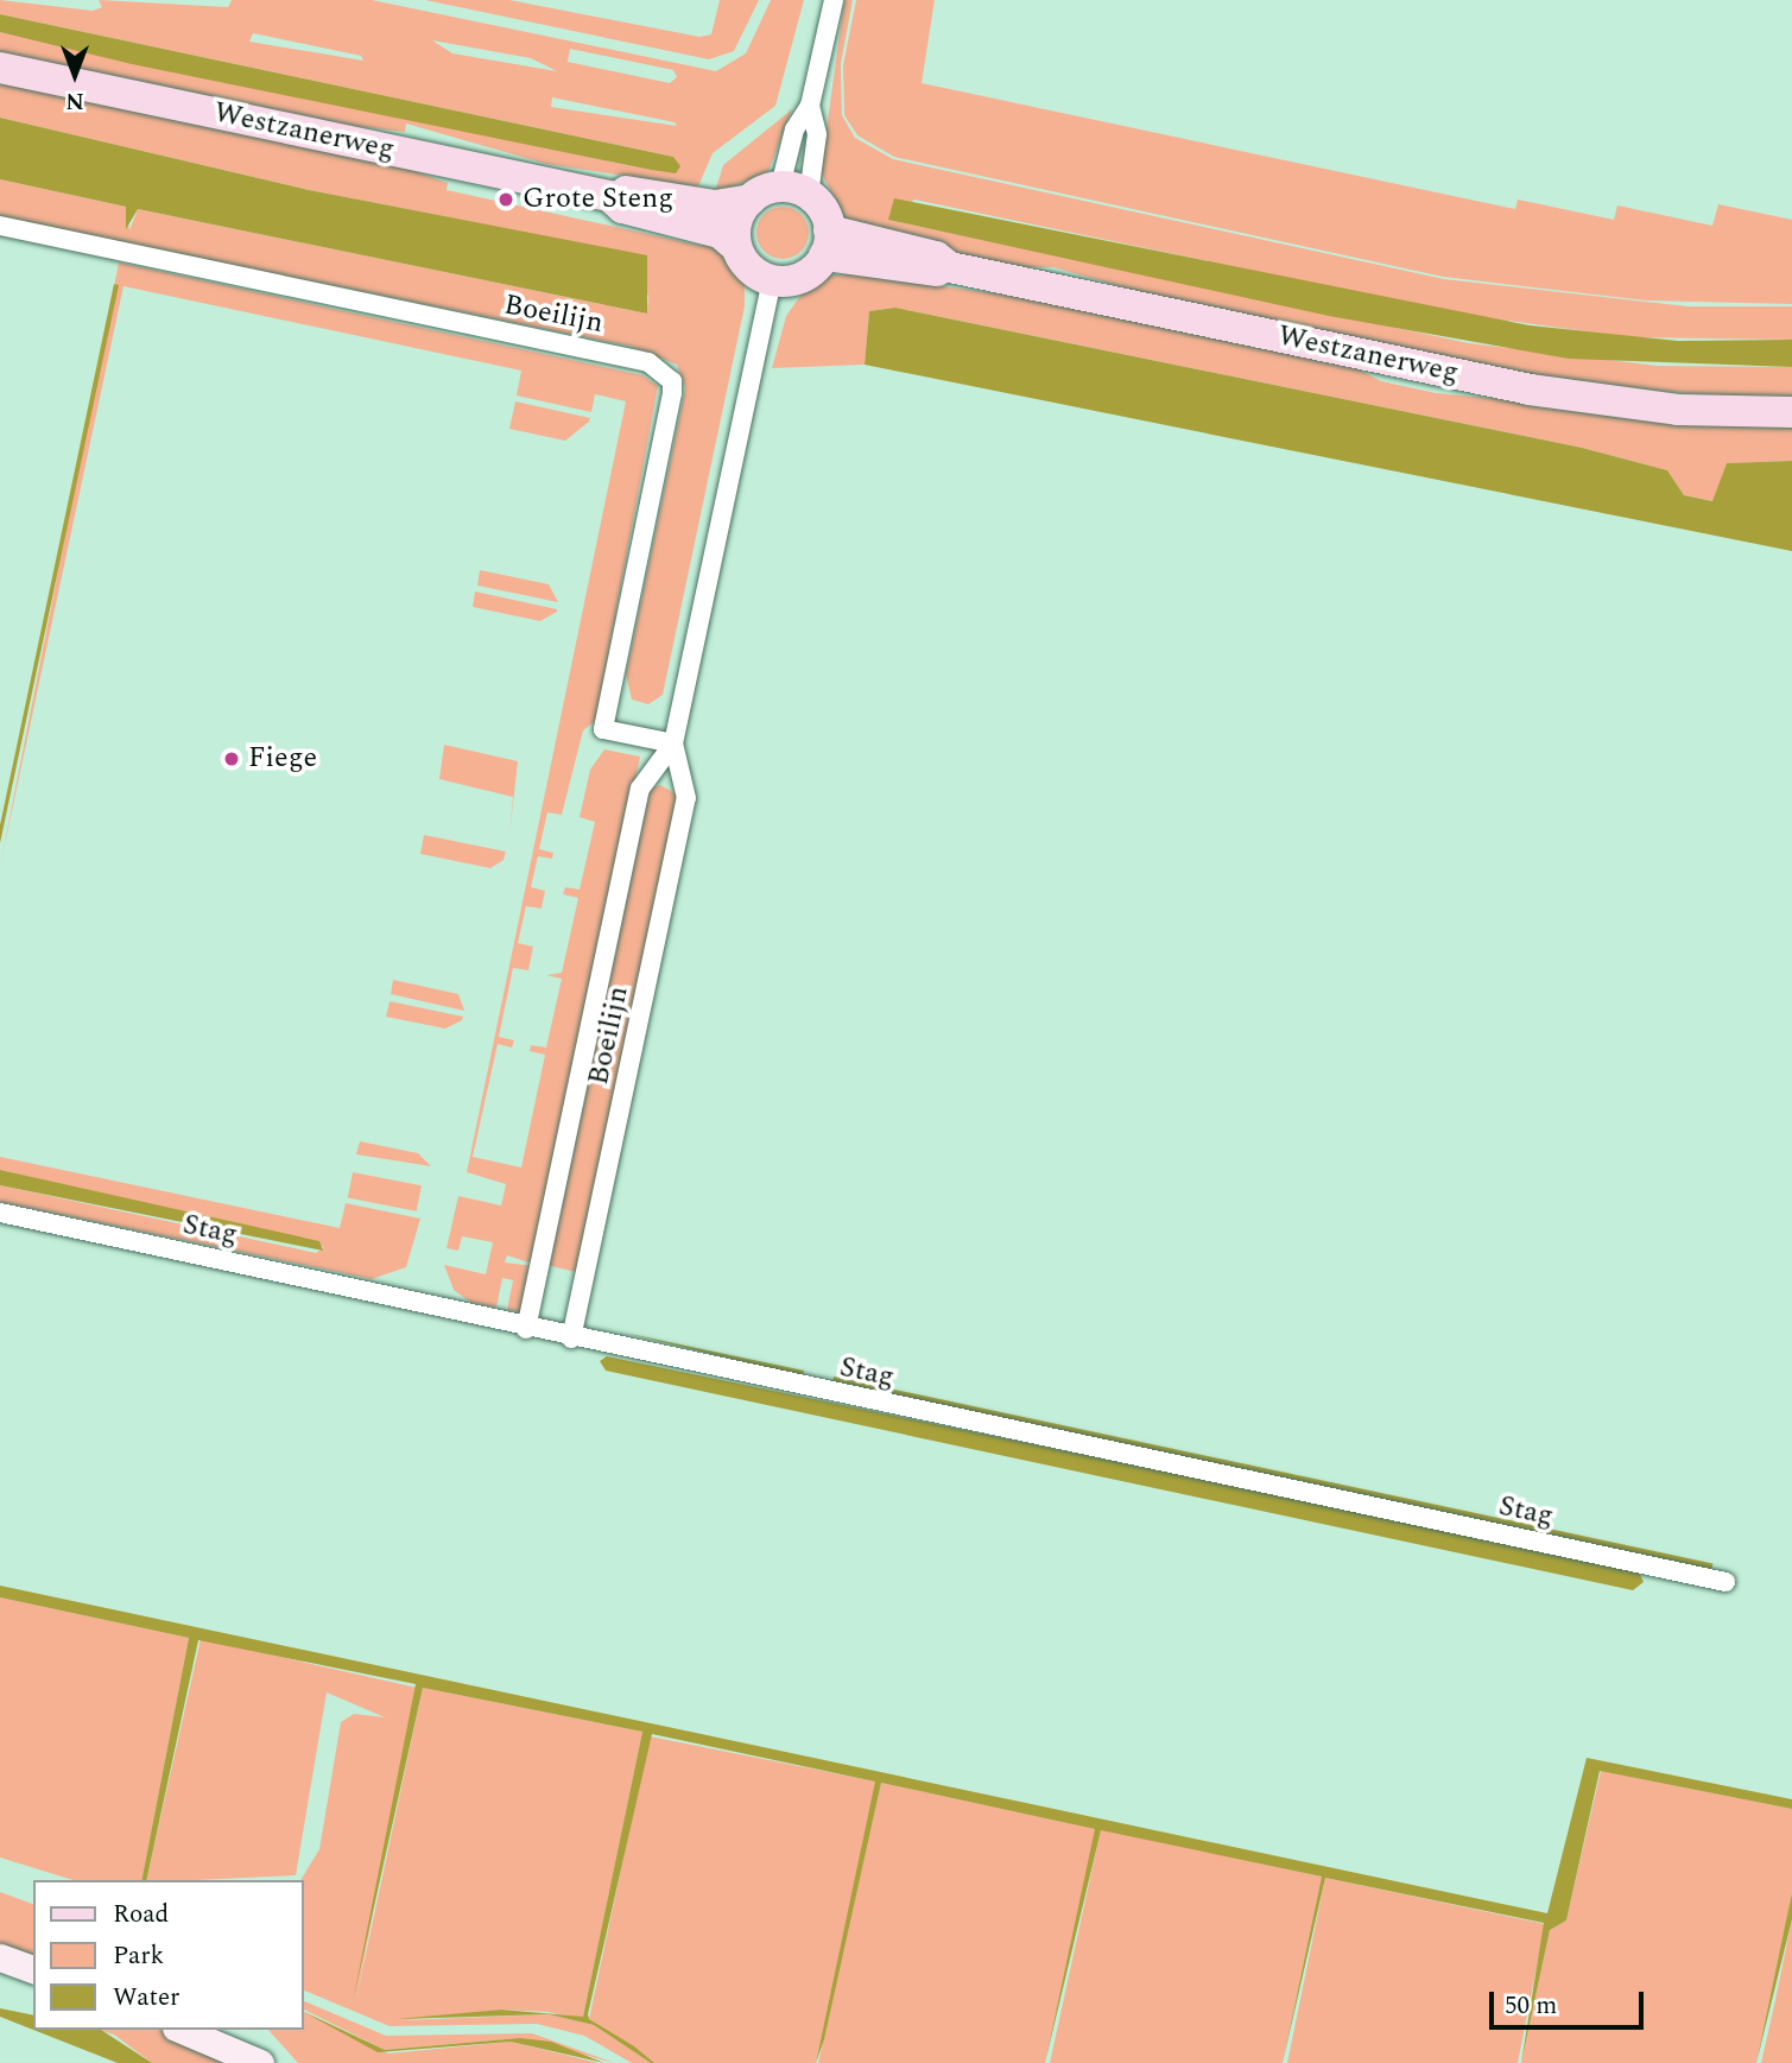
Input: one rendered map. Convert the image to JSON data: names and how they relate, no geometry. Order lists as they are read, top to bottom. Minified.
{"streets":{"main road":["Westzanerweg"],"street":["Boeilijn","Stag"]},"crossings":[["Westzanerweg","Boeilijn"],["Boeilijn","Stag"]],"places":["Grote Steng","Fiege"],"legend":["Road","Park","Water"],"scale_bar":"50 m","north":"bottom"}
